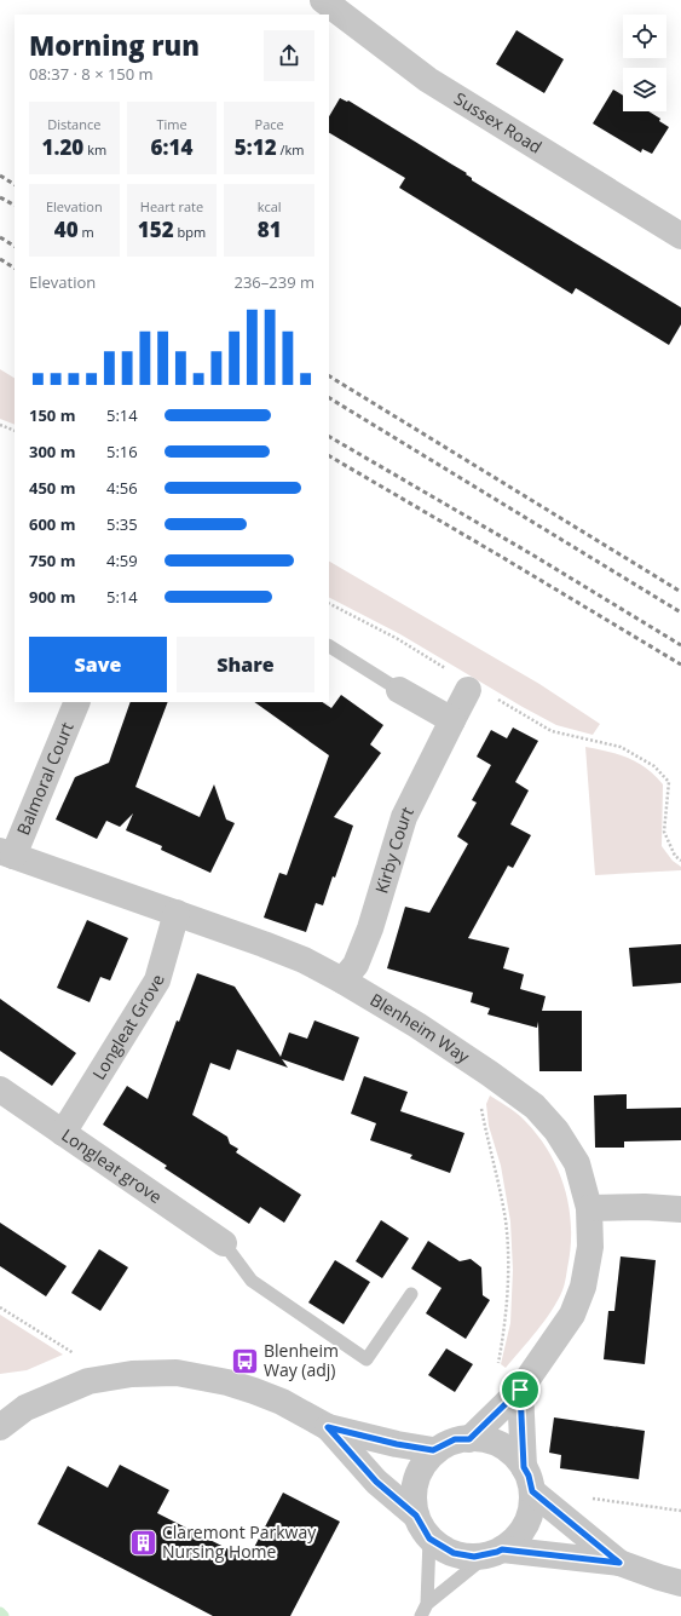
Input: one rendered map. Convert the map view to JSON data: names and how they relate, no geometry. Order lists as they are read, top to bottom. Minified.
{"streets":{"street":["Sussex Road","Balmoral Court","Kirby Court","Longleat Grove","Blenheim Way","Longleat grove"]},"crossings":[["Balmoral Court","Blenheim Way"],["Kirby Court","Blenheim Way"],["Longleat Grove","Blenheim Way"],["Longleat Grove","Longleat grove"]],"places":{"bus stop":["Blenheim Way (adj)"],"building":["Claremont Parkway Nursing Home"]},"page":{"heading":["Morning run","08:37 · 8 × 150 m"],"stats":[["Distance","1.20 km"],["Time","6:14"],["Pace","5:12 /km"],["Elevation","40 m"],["Heart rate","152 bpm"],["kcal","81"]],"chart":["Elevation","236–239 m"],"list":[{"name":"150 m","note":"5:14"},{"name":"300 m","note":"5:16"},{"name":"450 m","note":"4:56"},{"name":"600 m","note":"5:35"},{"name":"750 m","note":"4:59"},{"name":"900 m","note":"5:14"}],"buttons":["Save","Share"]}}
